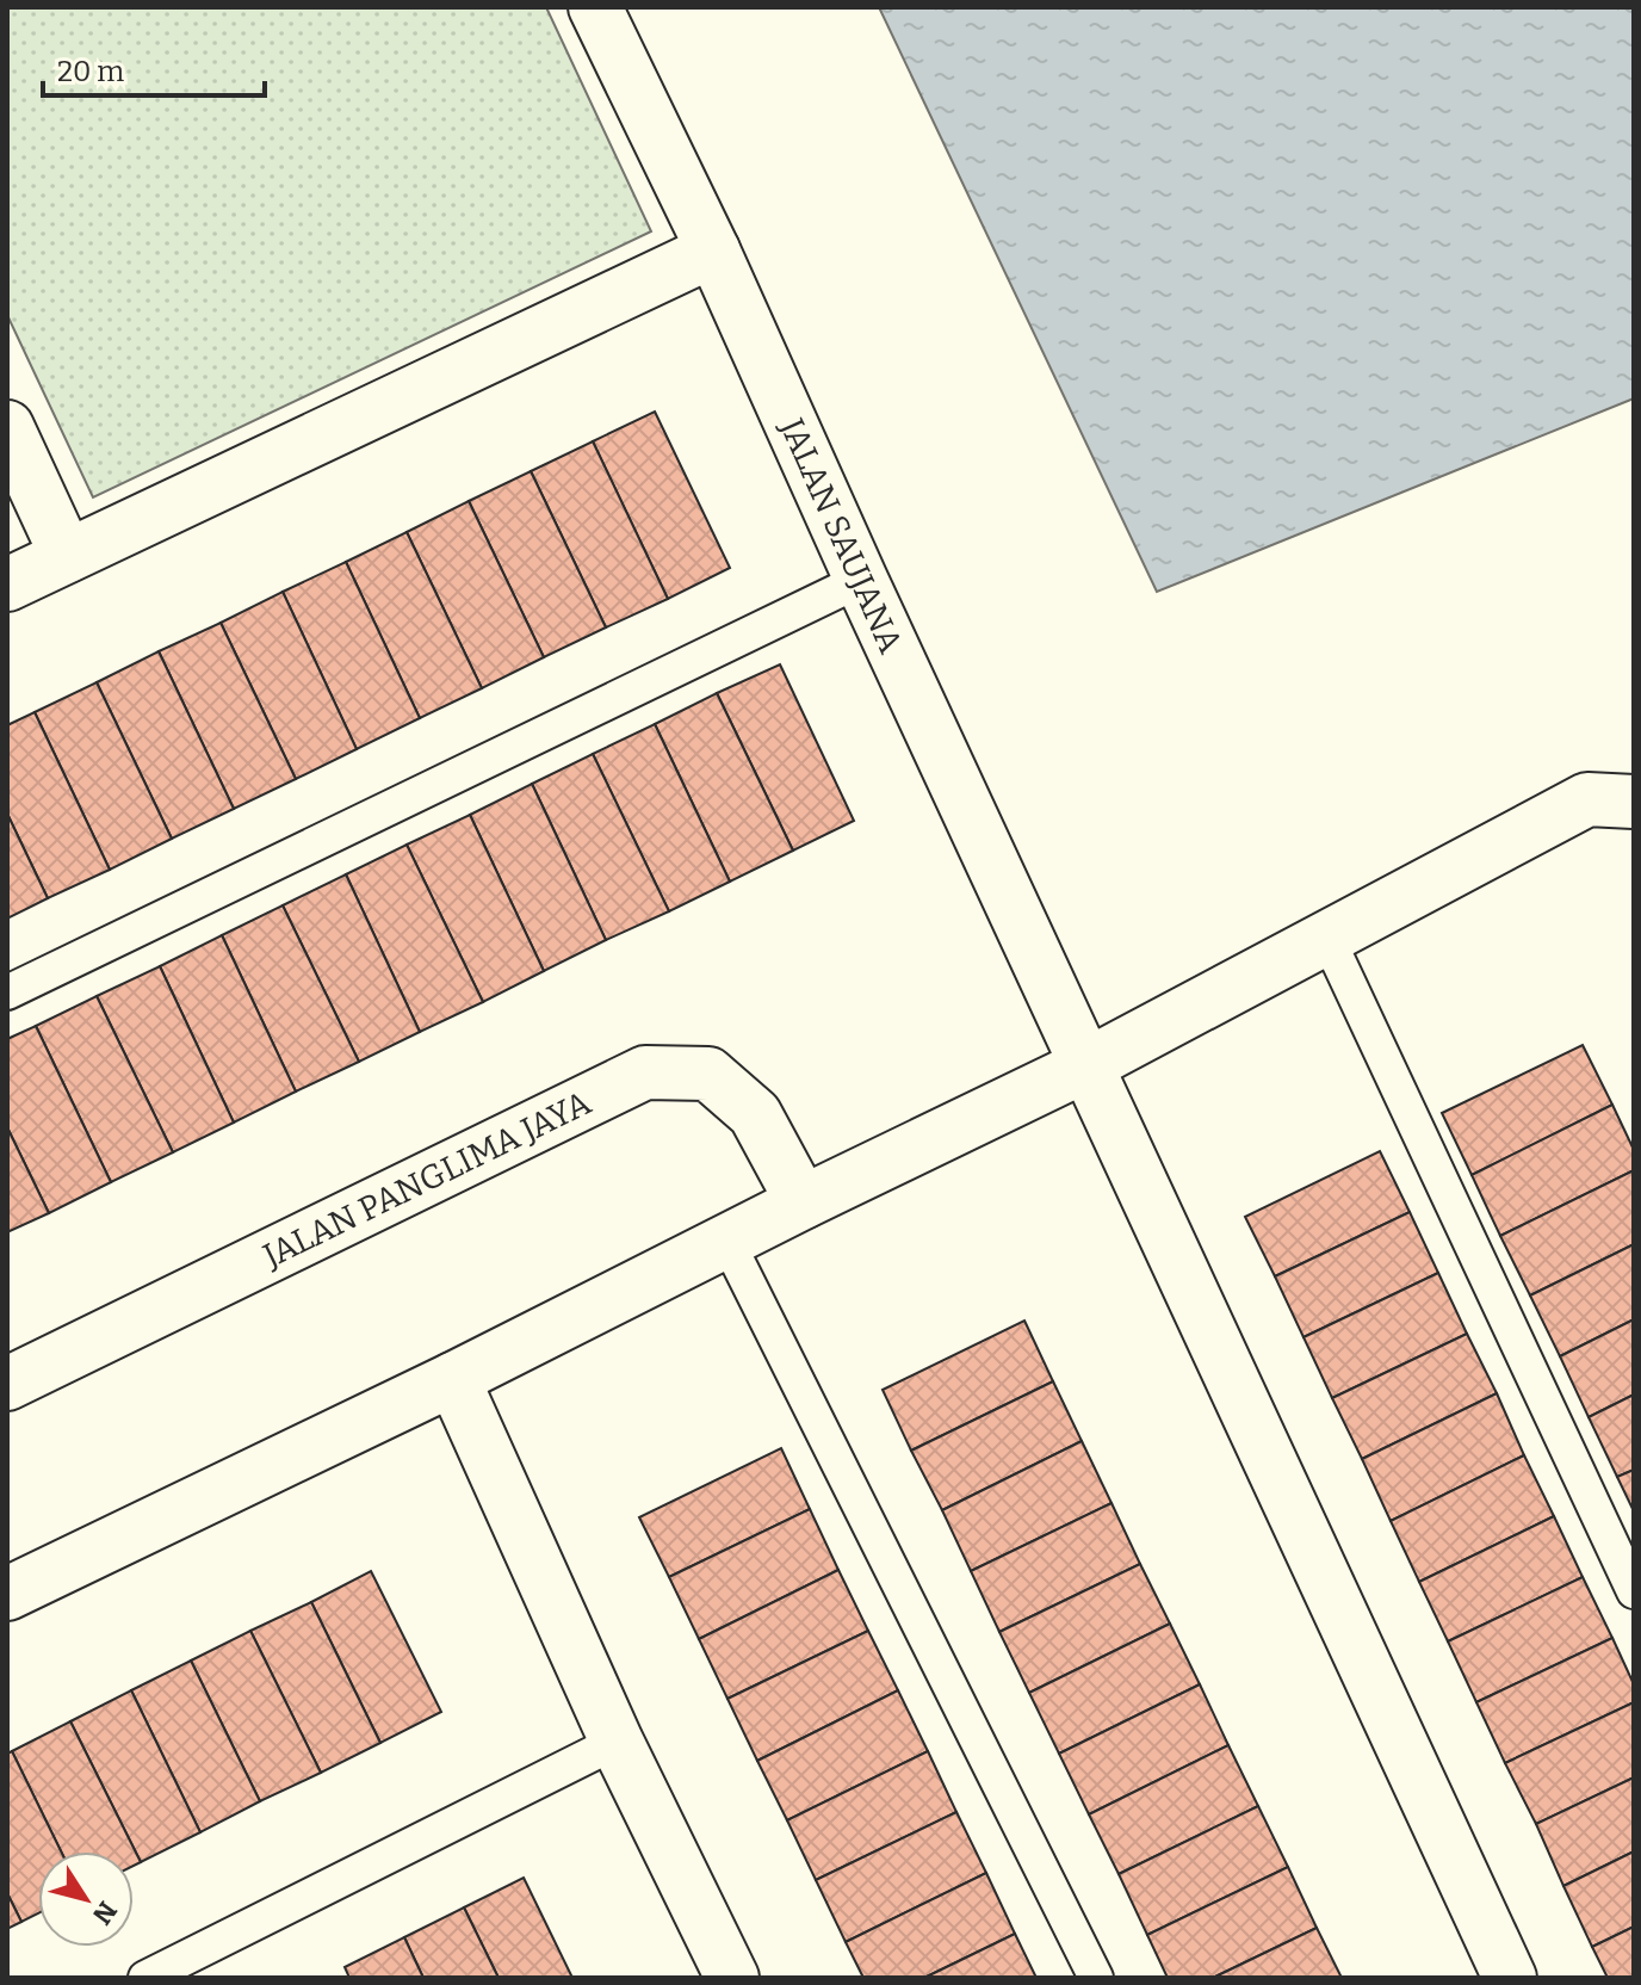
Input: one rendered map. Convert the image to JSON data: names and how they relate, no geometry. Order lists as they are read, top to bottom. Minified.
{"streets":{"street":["JALAN SAUJANA","JALAN PANGLIMA JAYA"]},"scale_bar":"20 m","north":"bottom right"}
